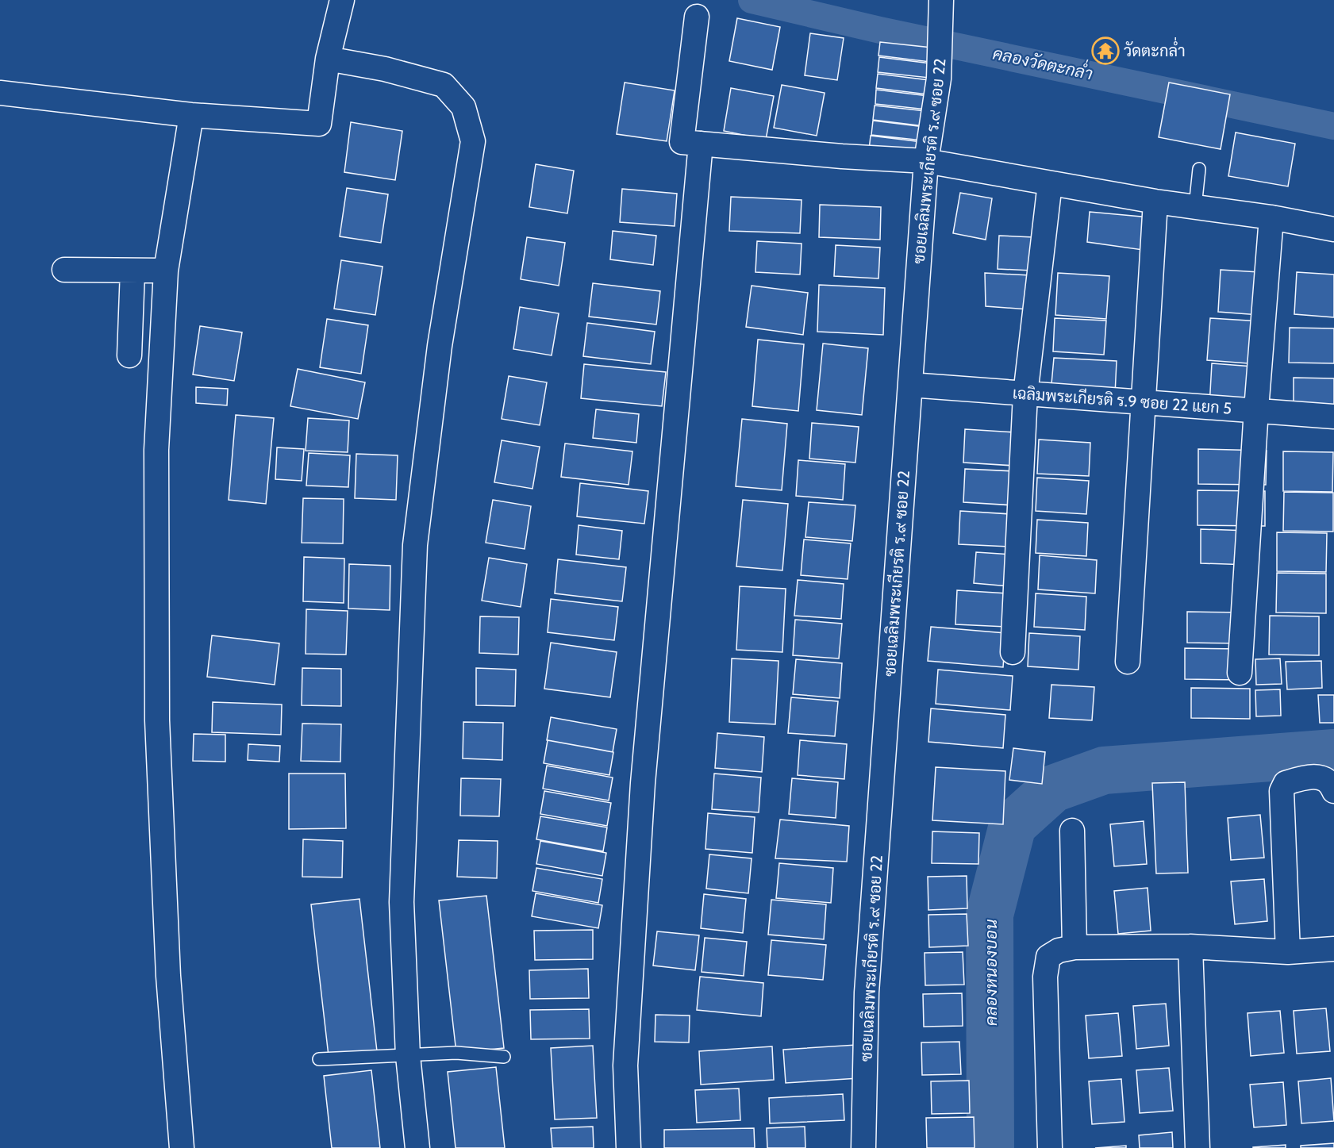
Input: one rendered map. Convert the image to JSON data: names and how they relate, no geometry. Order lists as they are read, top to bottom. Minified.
{"streets":{"street":["ซอยเฉลิมพระเกียรติ ร.๙ ซอย 22","เฉลิมพระเกียรติ ร.9 ซอย 22 แยก 5"]},"crossings":[["ซอยเฉลิมพระเกียรติ ร.๙ ซอย 22","เฉลิมพระเกียรติ ร.9 ซอย 22 แยก 5"]],"water":["คลองวัดตะกล่ำ","คลองหนองบอน"],"places":{"temple":["วัดตะกล่ำ"]}}
